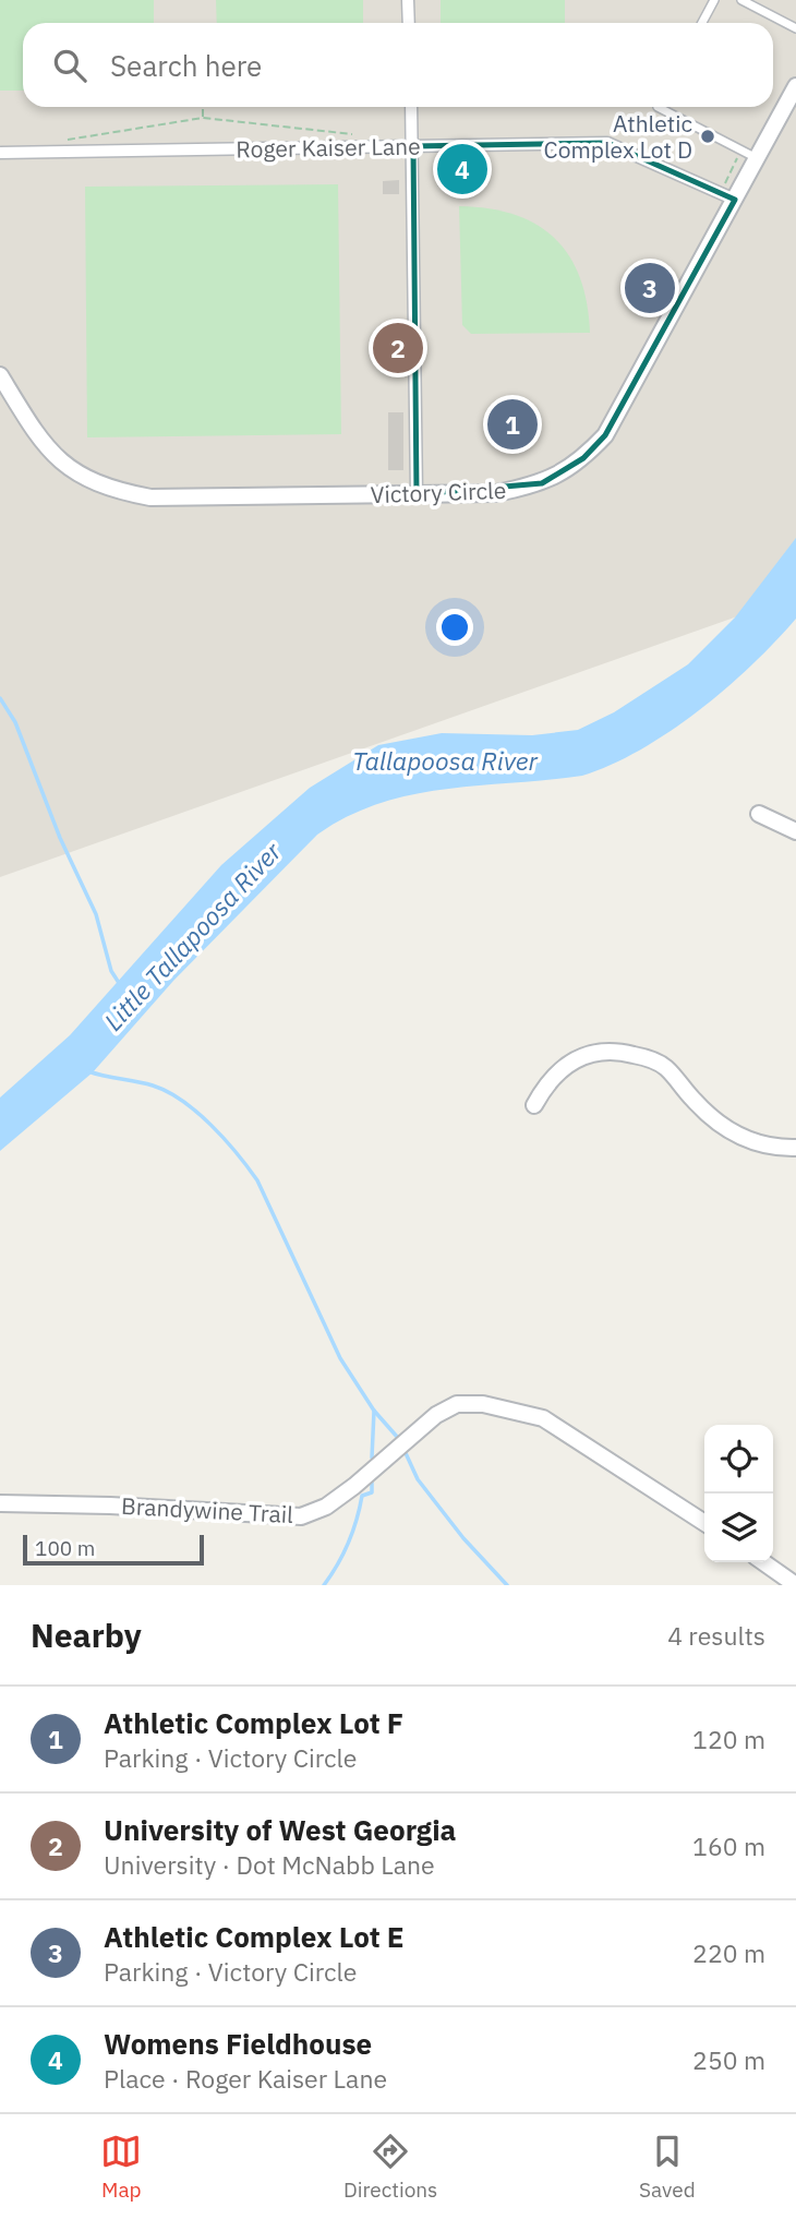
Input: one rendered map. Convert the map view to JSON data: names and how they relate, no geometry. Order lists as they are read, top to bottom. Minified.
{"streets":{"street":["Roger Kaiser Lane","Victory Circle","Brandywine Trail"]},"crossings":[["Roger Kaiser Lane","Victory Circle"]],"water":["Tallapoosa River","Little Tallapoosa River"],"places":["Athletic Complex Lot D"],"scale_bar":"100 m","page":{"search":"Search here","pins":["4","3","2","1"],"scale":"100 m","heading":["Nearby","4 results"],"list":[{"mark":"1","name":"Athletic Complex Lot F","note":"Parking · Victory Circle","value":"120 m"},{"mark":"2","name":"University of West Georgia","note":"University · Dot McNabb Lane","value":"160 m"},{"mark":"3","name":"Athletic Complex Lot E","note":"Parking · Victory Circle","value":"220 m"},{"mark":"4","name":"Womens Fieldhouse","note":"Place · Roger Kaiser Lane","value":"250 m"}],"nav":["Map","Directions","Saved"]}}
